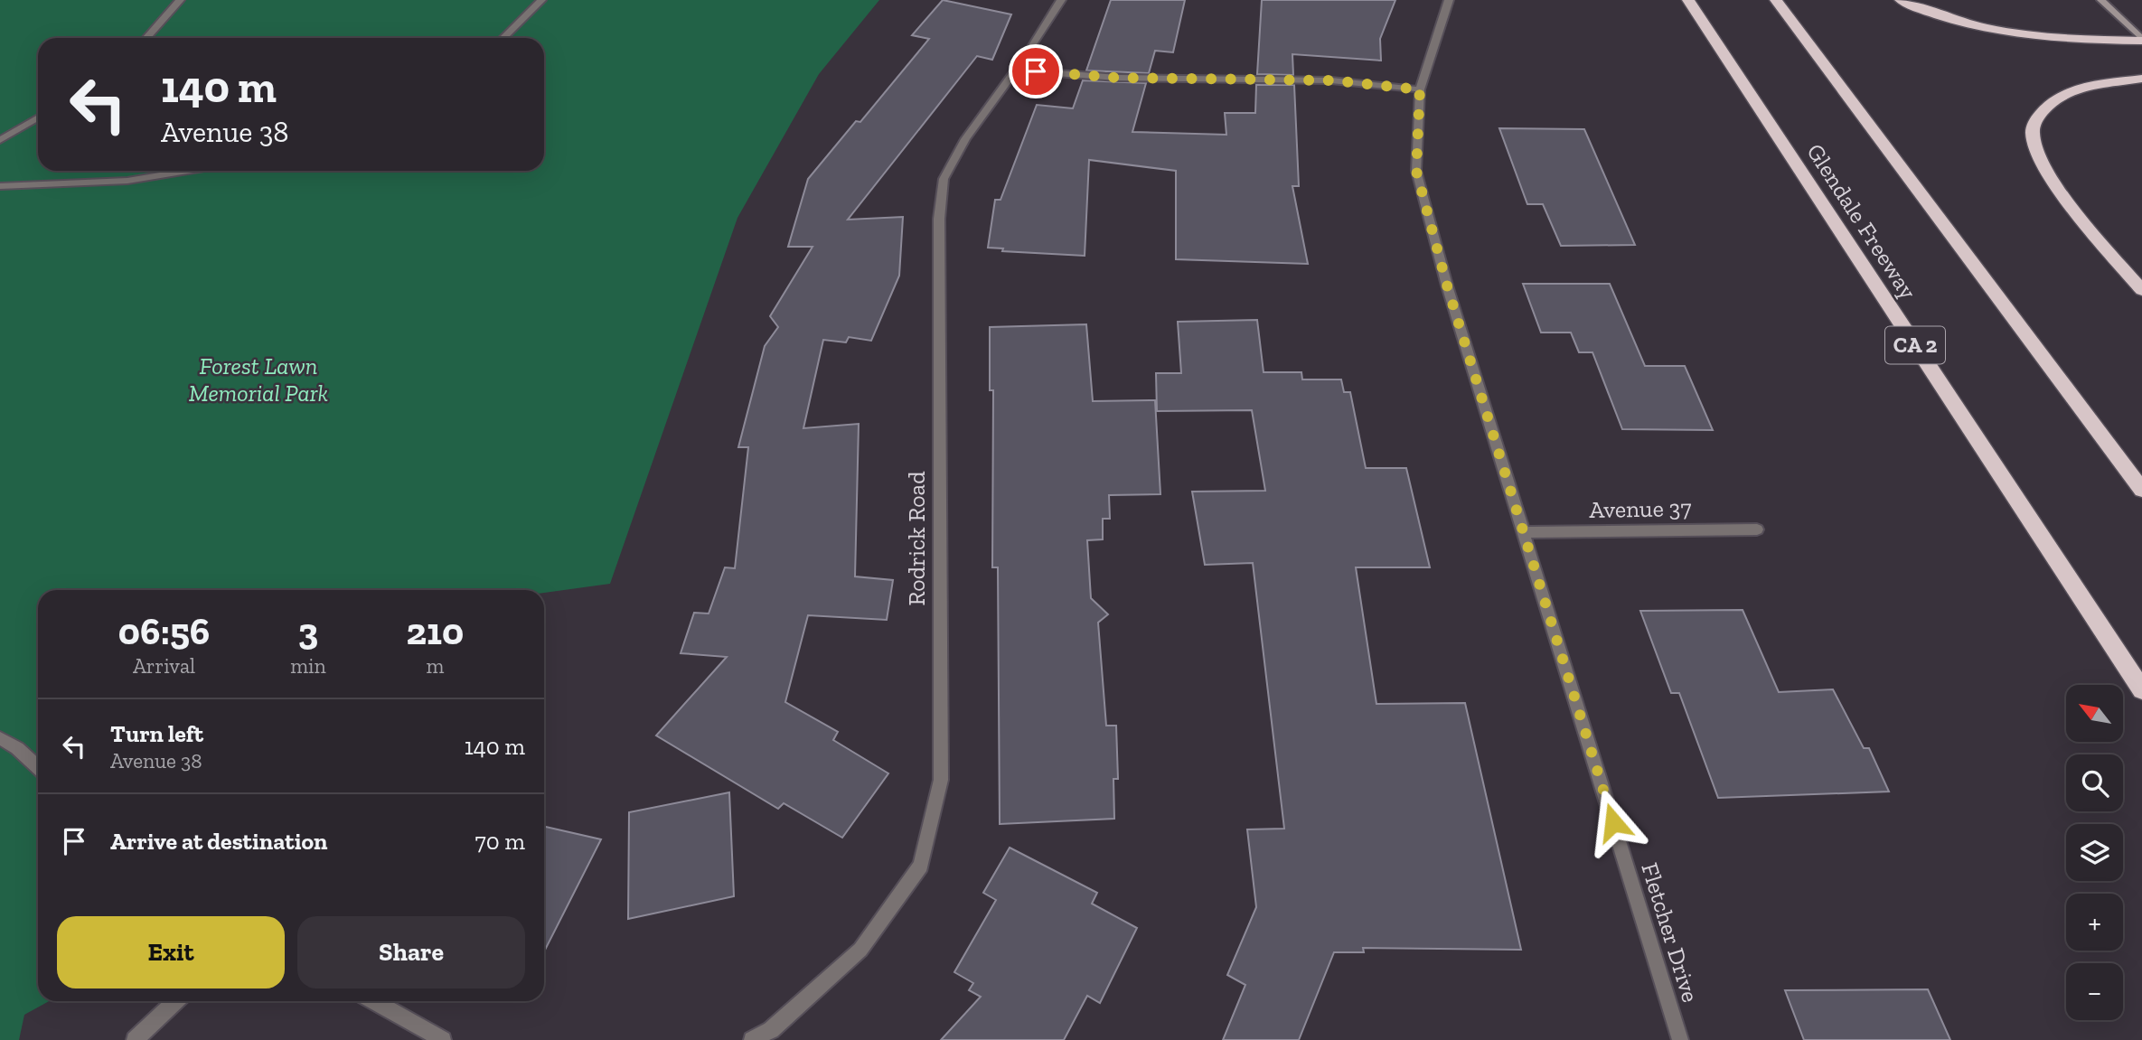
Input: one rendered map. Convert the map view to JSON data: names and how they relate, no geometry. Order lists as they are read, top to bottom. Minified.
{"streets":{"highway":["Glendale Freeway","CA 2"],"street":["Avenue 37","Rodrick Road","Fletcher Drive"]},"crossings":[["Avenue 37","Fletcher Drive"]],"parks":["Forest Lawn Memorial Park"],"north":"top left","page":{"turn":["140 m","Avenue 38"],"eta":["06:56","Arrival","3","min","210","m"],"map_buttons":["+","−"],"list":[{"name":"Turn left","note":"Avenue 38","value":"140 m"},{"name":"Arrive at destination","value":"70 m"}],"buttons":["Exit","Share"]}}
